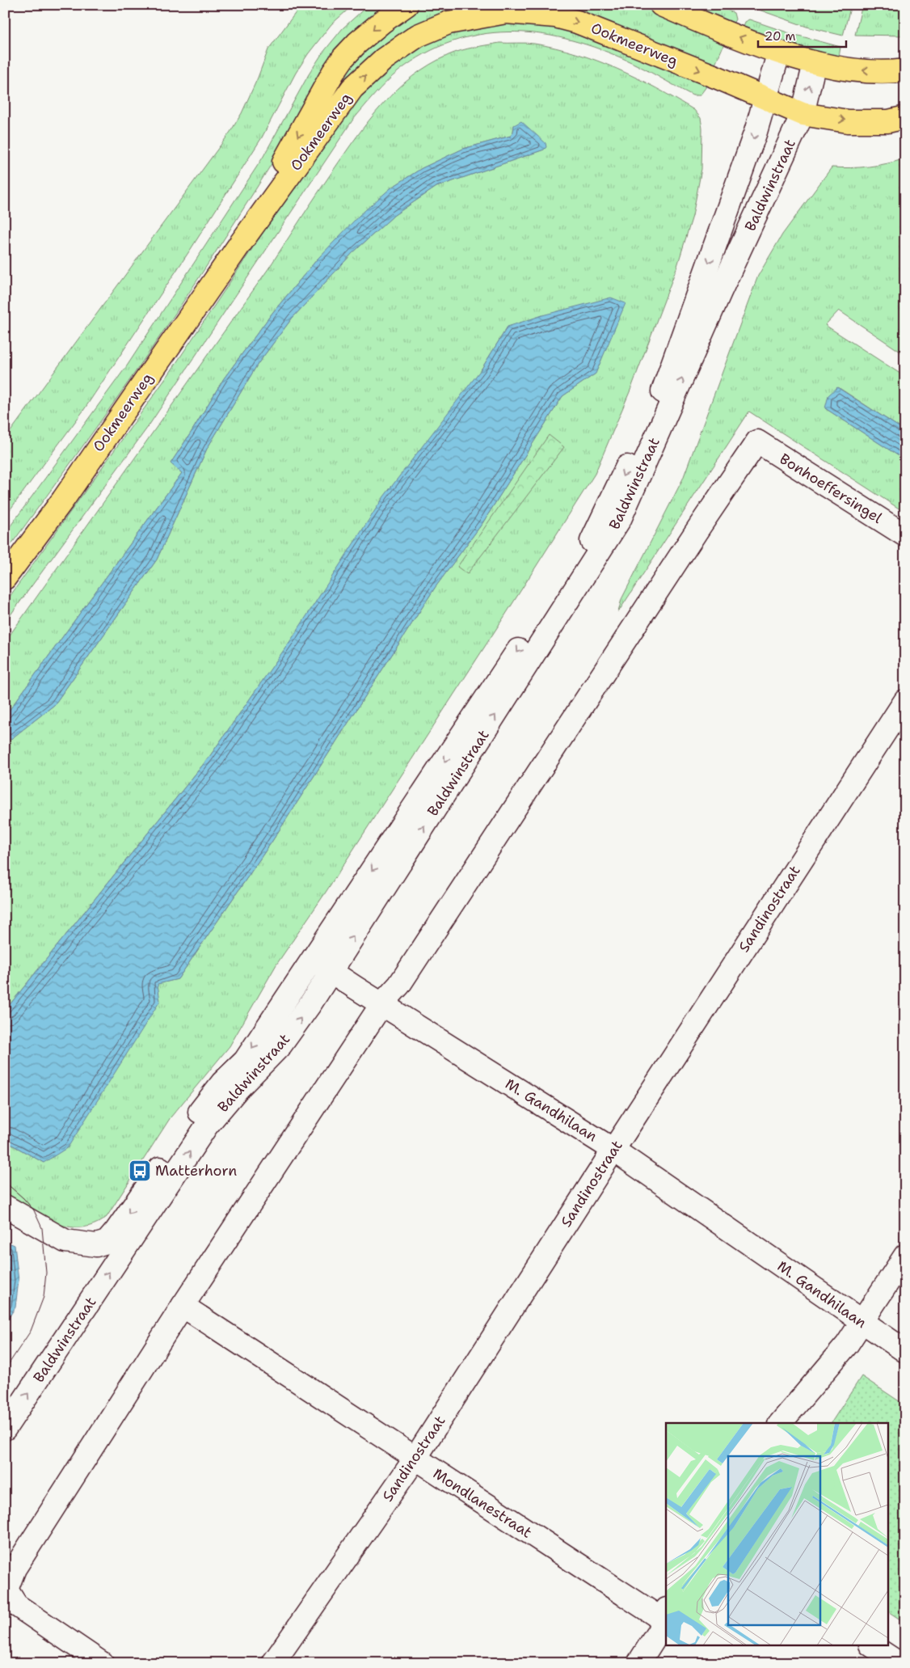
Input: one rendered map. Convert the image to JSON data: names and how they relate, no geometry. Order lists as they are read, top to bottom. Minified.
{"streets":{"main road":["Ookmeerweg"],"street":["Baldwinstraat","Bonhoeffersingel","Sandinostraat","M. Gandhilaan","Mondlanestraat"]},"crossings":[["Ookmeerweg","Baldwinstraat"],["Baldwinstraat","M. Gandhilaan"],["Bonhoeffersingel","M. Gandhilaan"],["Sandinostraat","M. Gandhilaan"],["Sandinostraat","Mondlanestraat"]],"places":{"bus stop":["Matterhorn"]},"scale_bar":"20 m"}
